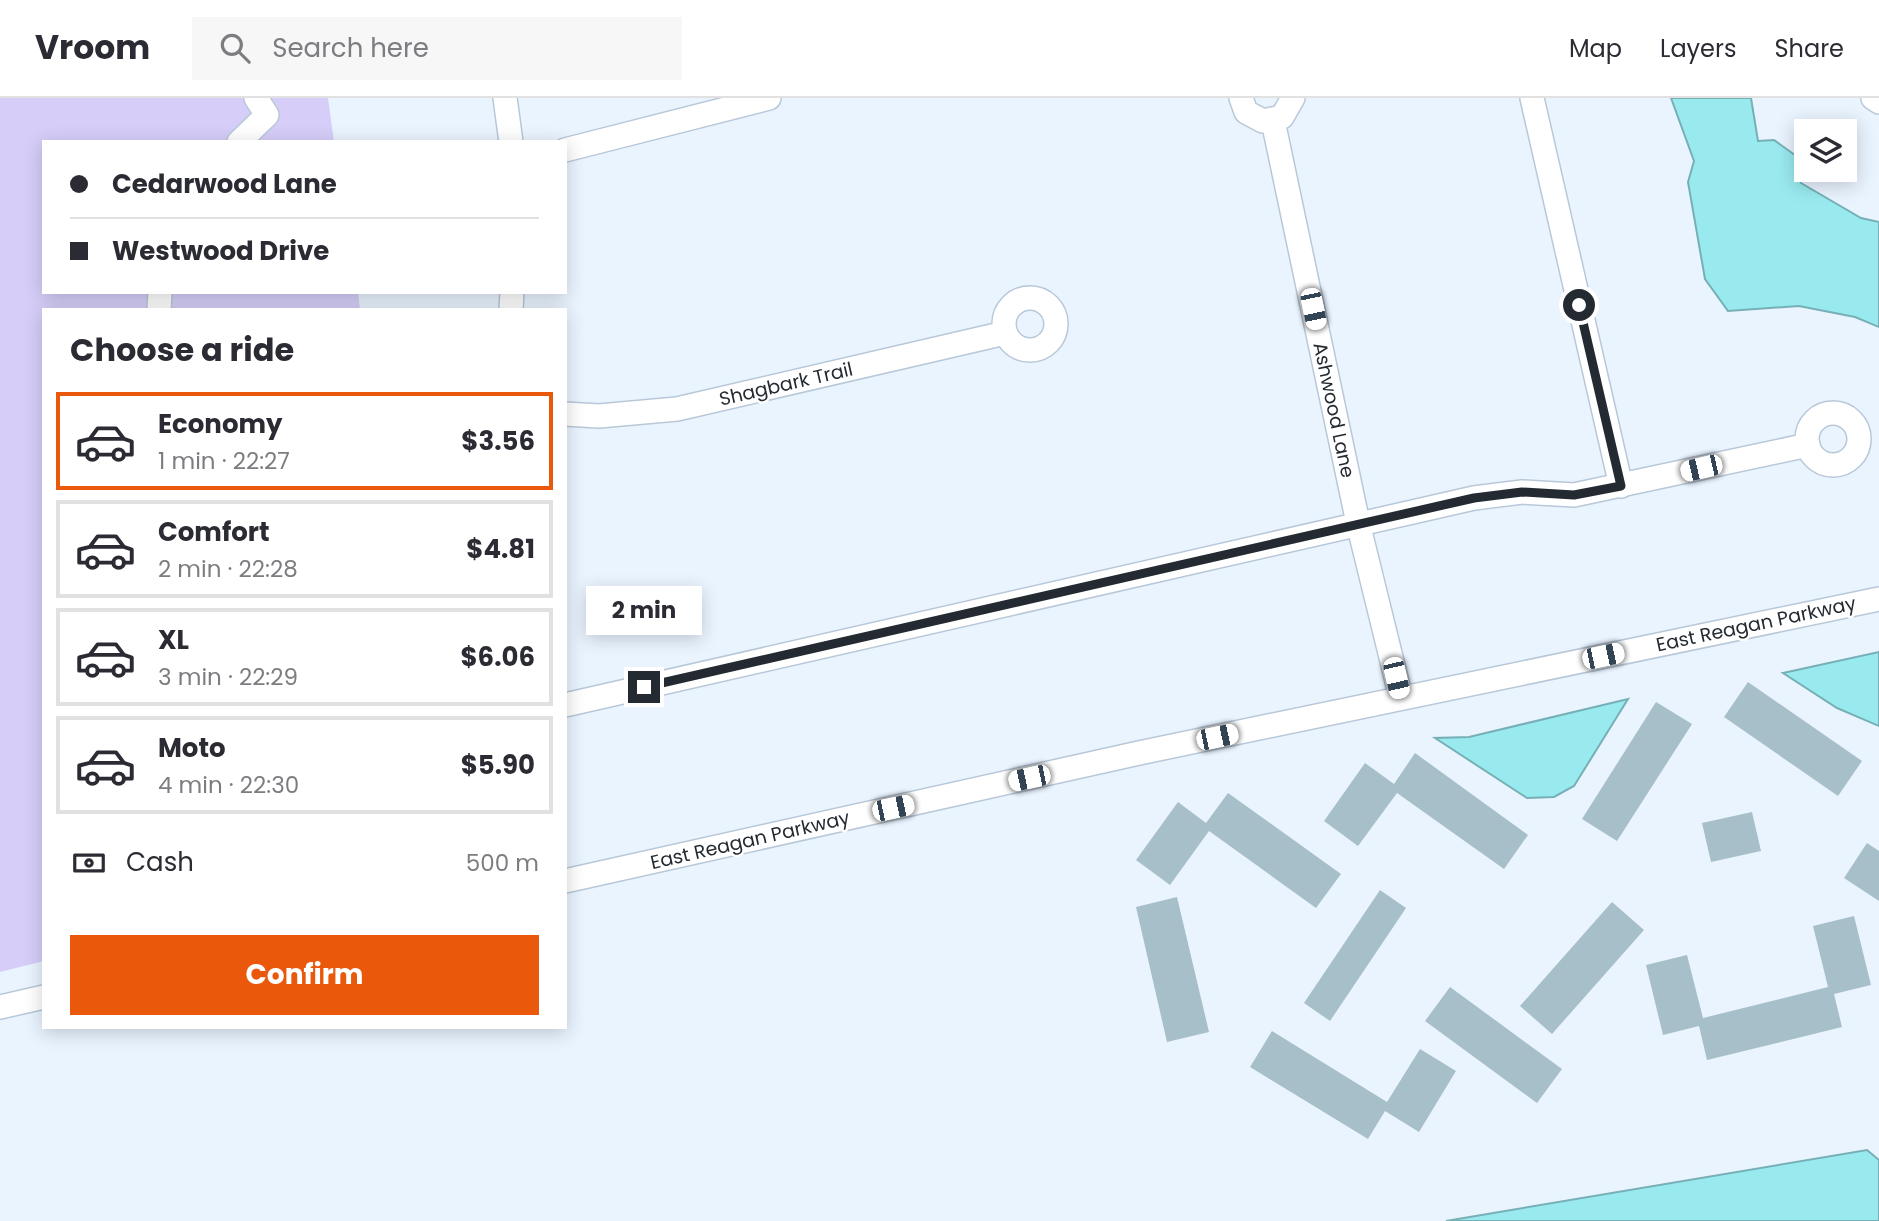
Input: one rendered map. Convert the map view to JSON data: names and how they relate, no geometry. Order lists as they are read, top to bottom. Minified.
{"streets":{"street":["Shagbark Trail","Ashwood Lane","East Reagan Parkway"]},"crossings":[["Ashwood Lane","East Reagan Parkway"]],"page":{"header":"Vroom","search":"Search here","nav":["Map","Layers","Share"],"banner":["Cedarwood Lane","Westwood Drive"],"heading":"Choose a ride","list":[{"name":"Economy","note":"1 min · 22:27","value":"$3.56"},{"name":"Comfort","note":"2 min · 22:28","value":"$4.81"},{"name":"XL","note":"3 min · 22:29","value":"$6.06"},{"name":"Moto","note":"4 min · 22:30","value":"$5.90"}],"bubble":"2 min","pay":["Cash","500 m"],"buttons":"Confirm"}}
